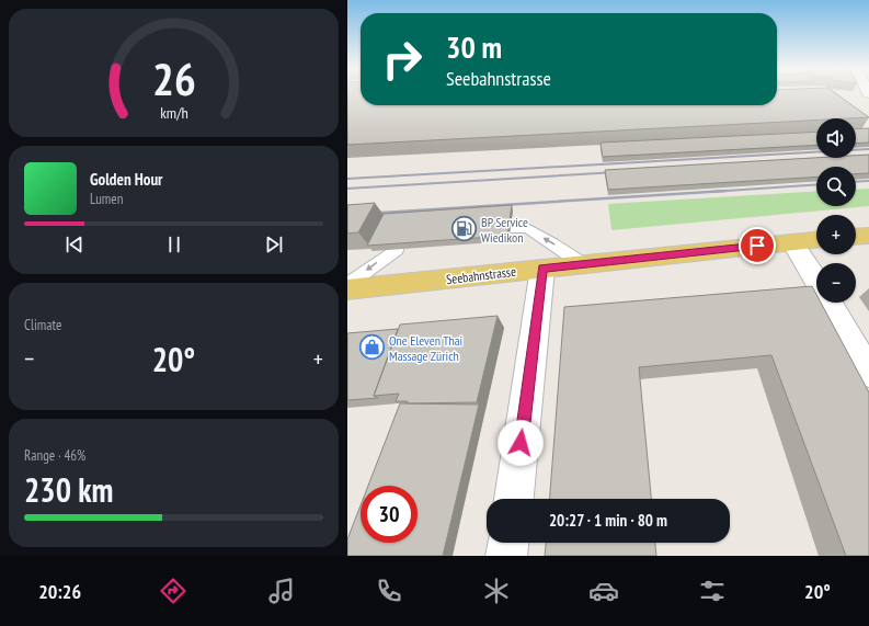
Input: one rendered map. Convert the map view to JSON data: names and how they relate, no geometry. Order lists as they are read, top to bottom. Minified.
{"streets":{"main road":["Seebahnstrasse"]},"places":{"fuel station":["BP Service Wiedikon"],"shop":["One Eleven Thai Massage Zürich"]},"page":{"turn":["30 m","Seebahnstrasse"],"map_buttons":["+","−"],"song":["Golden Hour","Lumen"],"tile":["Climate",["Range · 46%","230 km"]],"heat":["−","20°","+"],"limit":"30","trip":"20:27 · 1 min · 80 m","tabs":["20:26","20°"],"gauge":["26","km/h"]}}
